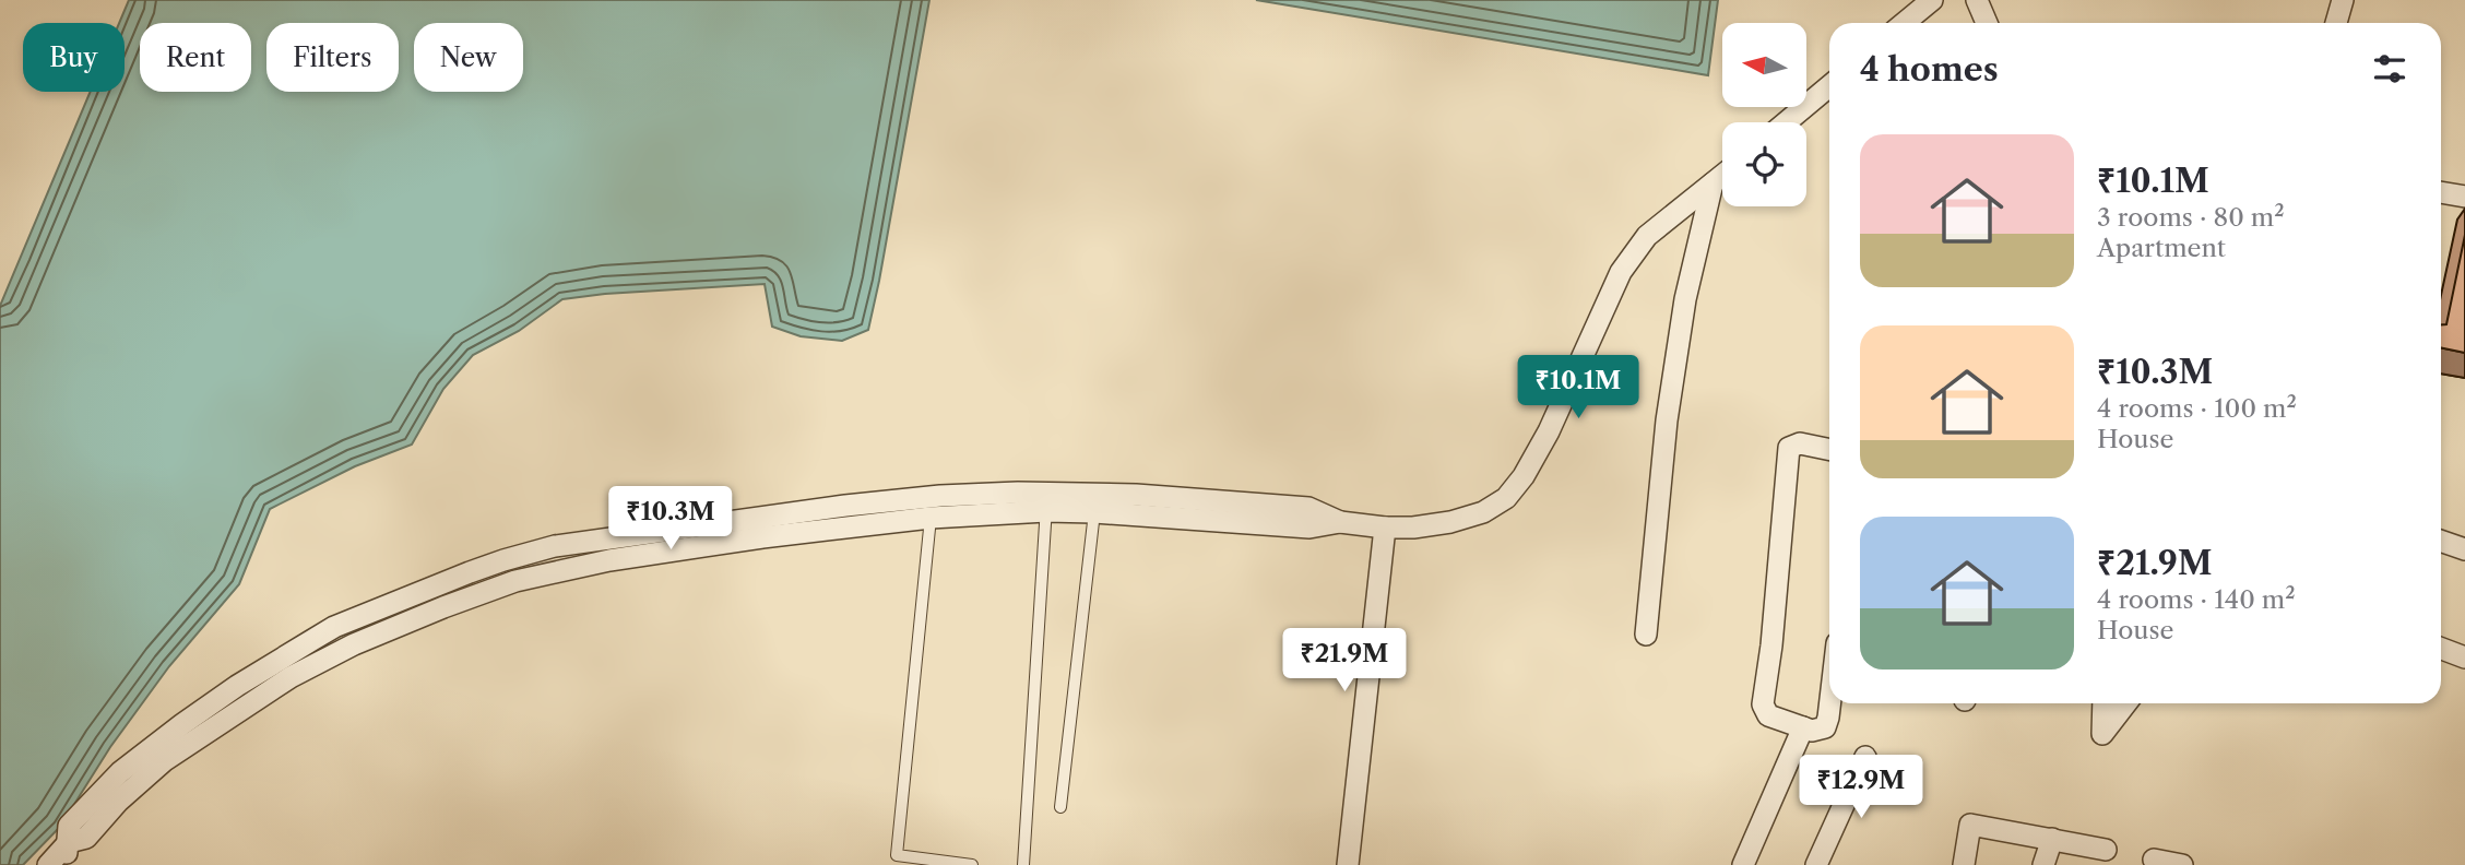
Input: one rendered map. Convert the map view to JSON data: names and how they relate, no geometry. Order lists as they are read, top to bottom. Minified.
{"north":"left","page":{"chip":["Buy","Rent","Filters","New"],"heading":"4 homes","list":[{"name":"₹10.1M","note":"3 rooms · 80 m² · Apartment"},{"name":"₹10.3M","note":"4 rooms · 100 m² · House"},{"name":"₹21.9M","note":"4 rooms · 140 m² · House"}],"price":["₹10.1M","₹10.3M","₹21.9M","₹12.9M"]}}
